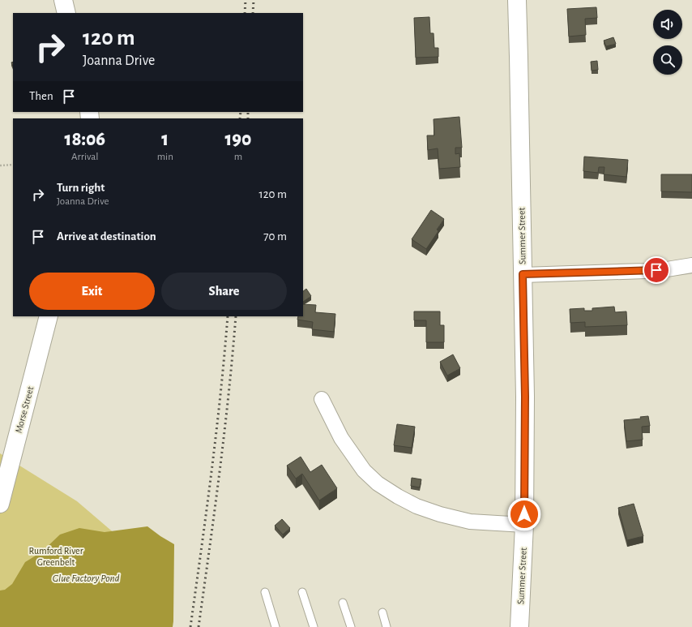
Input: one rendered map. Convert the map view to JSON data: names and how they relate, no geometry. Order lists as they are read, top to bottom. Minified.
{"streets":{"main road":["Summer Street","Morse Street"]},"water":["Glue Factory Pond"],"parks":["Rumford River Greenbelt"],"page":{"turn":["120 m","Joanna Drive"],"then":"Then","eta":["18:06","Arrival","1","min","190","m"],"list":[{"name":"Turn right","note":"Joanna Drive","value":"120 m"},{"name":"Arrive at destination","value":"70 m"}],"buttons":["Exit","Share"]}}
